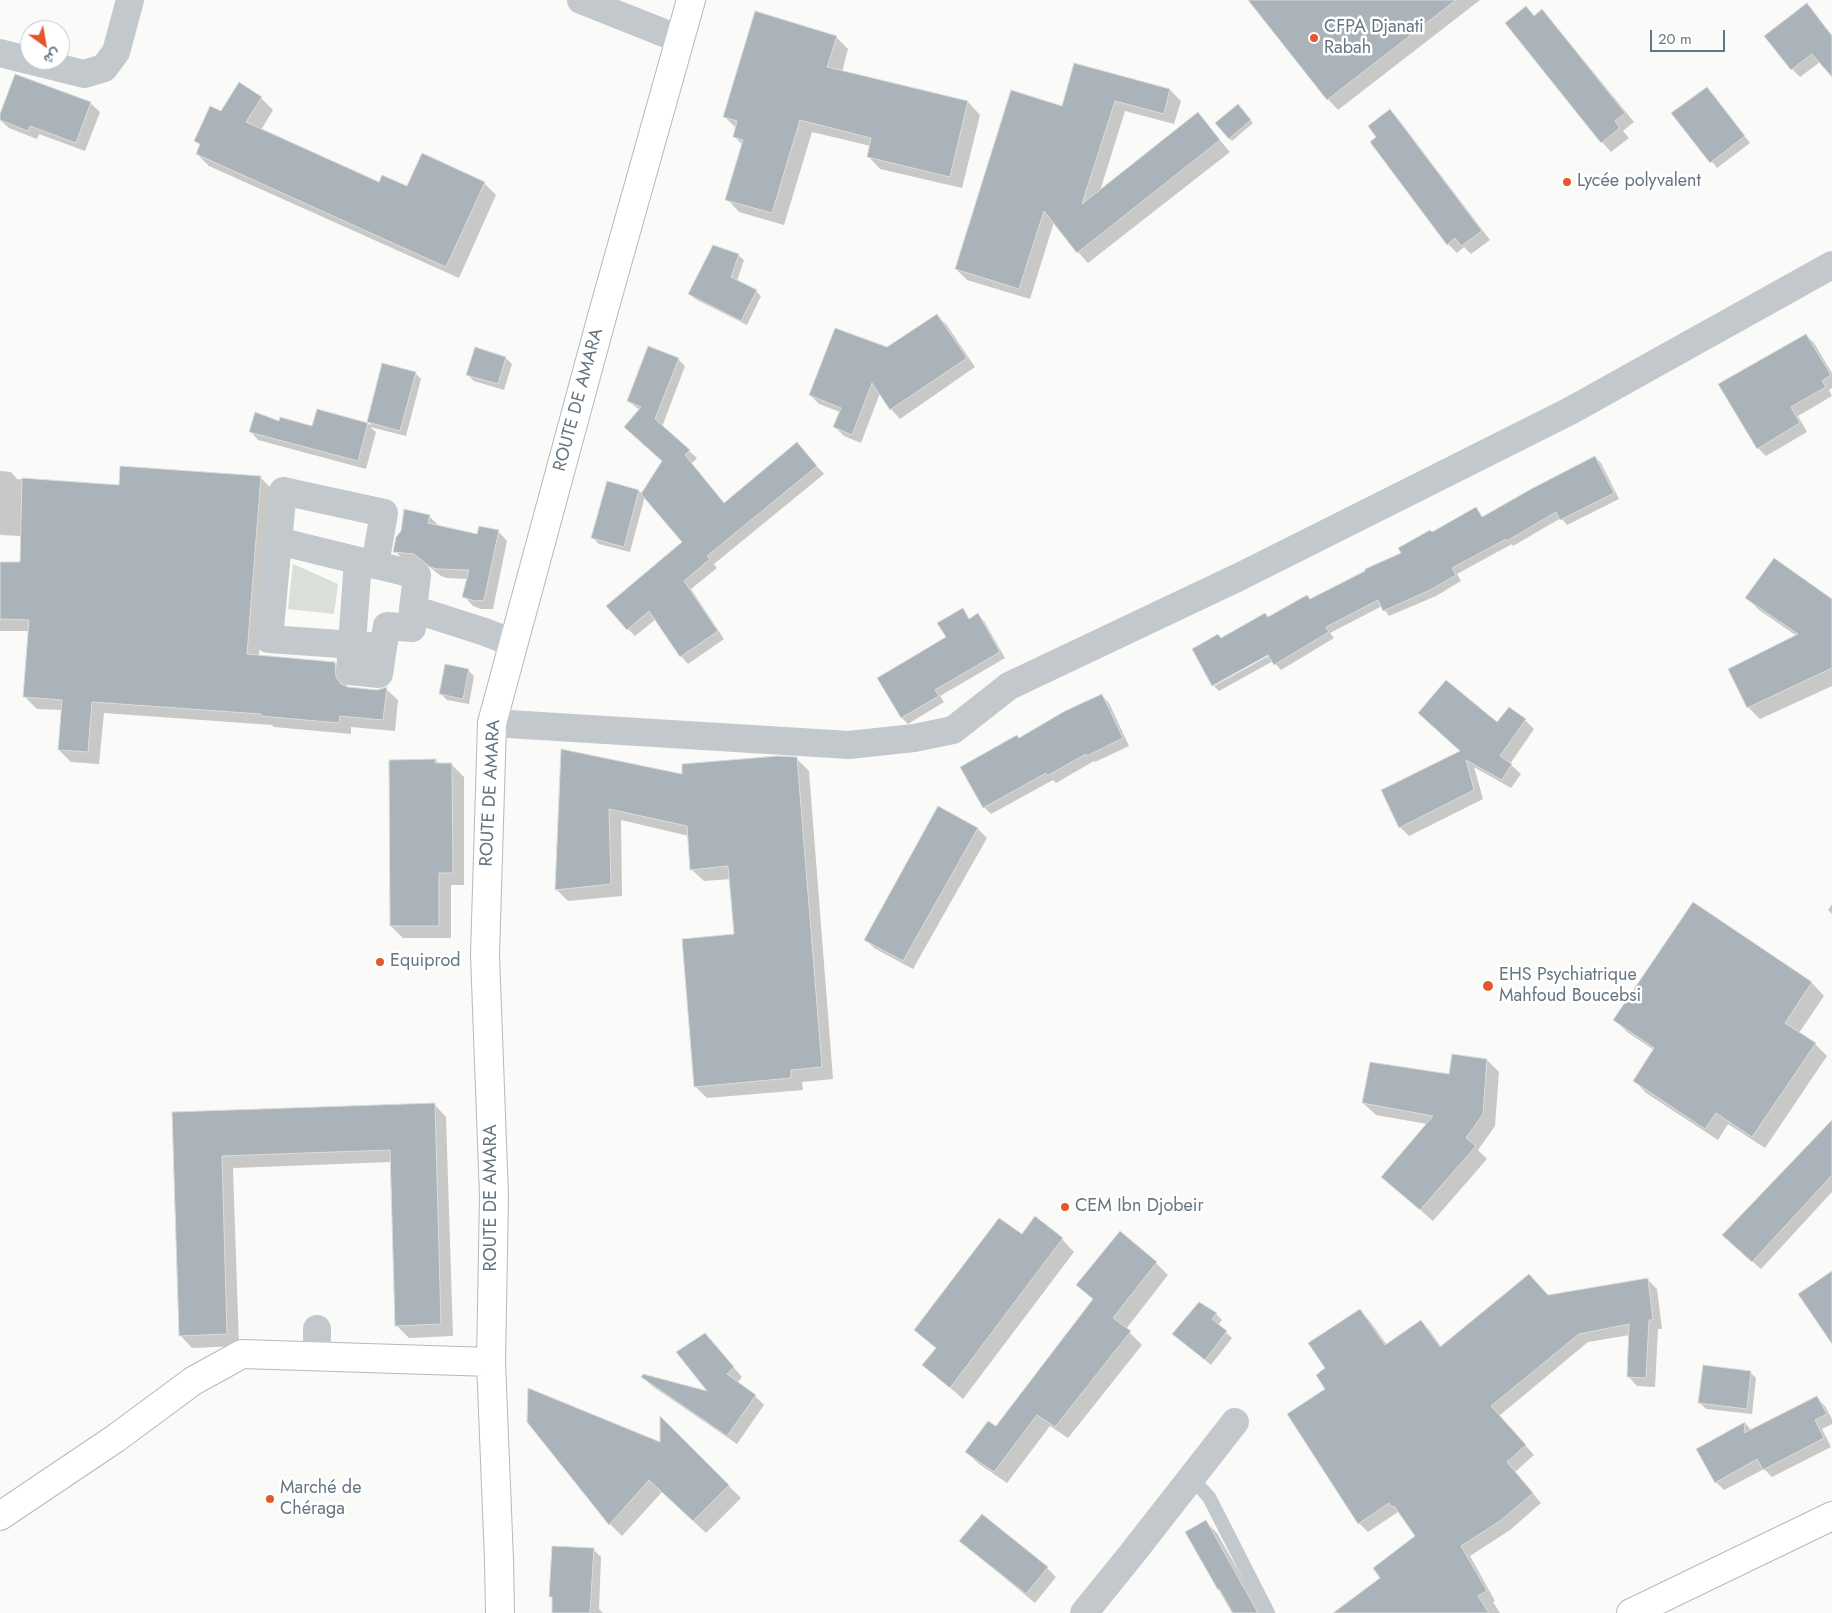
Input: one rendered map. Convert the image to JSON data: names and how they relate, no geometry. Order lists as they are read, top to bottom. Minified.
{"streets":{"street":["ROUTE DE AMARA"]},"places":["CFPA Djanati Rabah","Lycée polyvalent","Equiprod","EHS Psychiatrique Mahfoud Boucebsi","CEM Ibn Djobeir","Marché de Chéraga"],"scale_bar":"20 m","north":"bottom right"}
